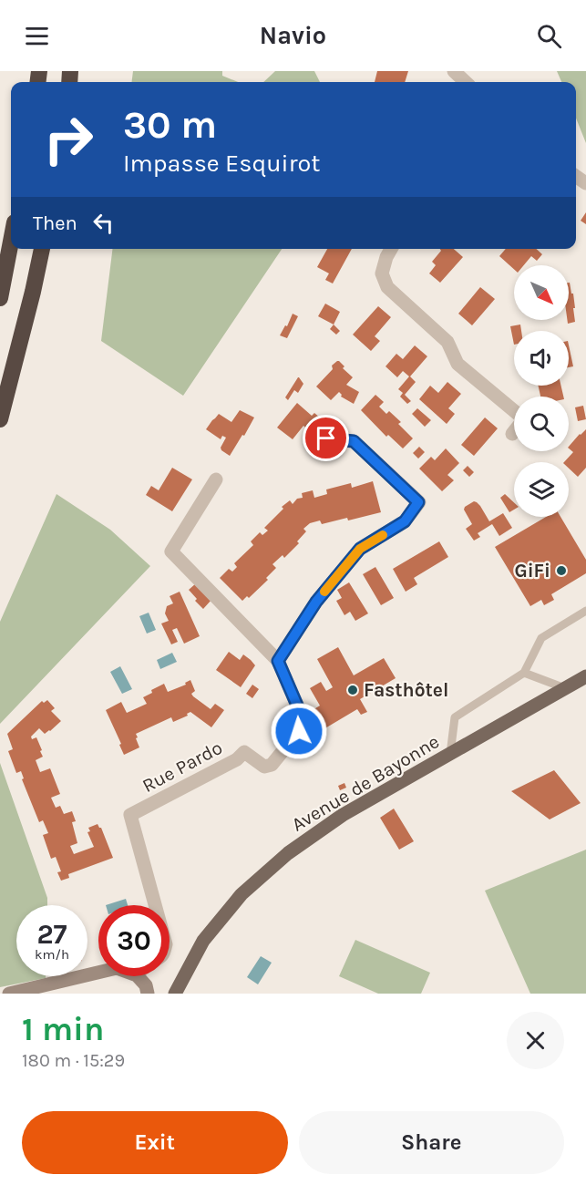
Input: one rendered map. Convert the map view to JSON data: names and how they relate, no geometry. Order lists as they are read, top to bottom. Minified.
{"streets":{"main road":["Avenue de Bayonne"],"street":["Rue Pardo"]},"places":["GiFi","Fasthôtel"],"north":"bottom right","page":{"header":"Navio","turn":["30 m","Impasse Esquirot"],"then":"Then","speed":"27 km/h","limit":"30","heading":["1 min","180 m · 15:29"],"buttons":["Exit","Share"]}}
